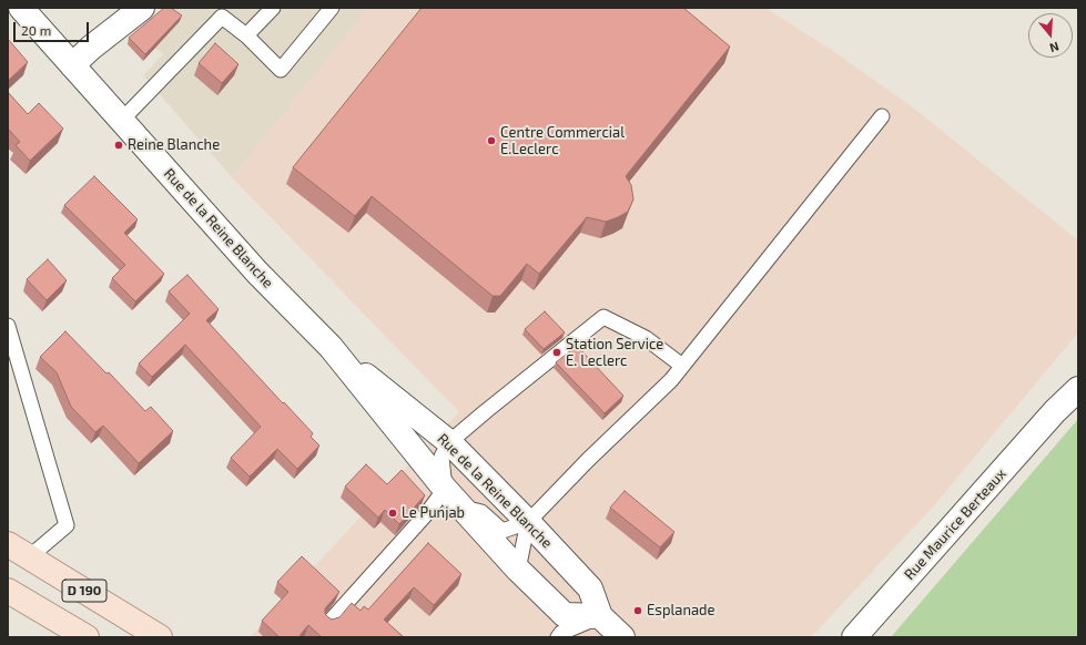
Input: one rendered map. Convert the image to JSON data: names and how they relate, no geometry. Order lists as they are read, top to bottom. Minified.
{"streets":{"main road":["D 190"],"street":["Rue de la Reine Blanche","Rue Maurice Berteaux"]},"places":["Centre Commercial E.Leclerc","Reine Blanche","Station Service E. Leclerc","Le Punjab","Esplanade"],"scale_bar":"20 m","north":"bottom"}
